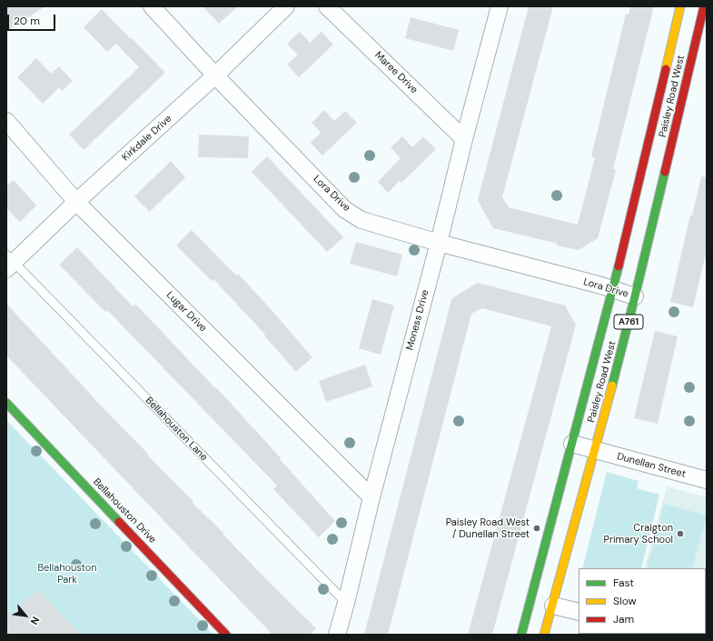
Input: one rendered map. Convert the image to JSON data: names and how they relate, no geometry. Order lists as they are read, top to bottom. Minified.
{"streets":{"main road":["Paisley Road West","A761","Bellahouston Drive"],"street":["Maree Drive","Kirkdale Drive","Lora Drive","Lugar Drive","Moness Drive","Dunellan Street"],"lane":["Bellahouston Lane"]},"crossings":[["Maree Drive","Moness Drive"],["Paisley Road West","Lora Drive"],["Paisley Road West","Dunellan Street"],["Kirkdale Drive","Lora Drive"],["Kirkdale Drive","Lugar Drive"],["Kirkdale Drive","Bellahouston Lane"],["Lora Drive","Moness Drive"],["Lugar Drive","Moness Drive"],["Moness Drive","Bellahouston Lane"]],"parks":["Bellahouston Park"],"places":["Paisley Road West / Dunellan Street","Craigton Primary School"],"legend":["Fast","Slow","Jam"],"scale_bar":"20 m","north":"bottom right"}
